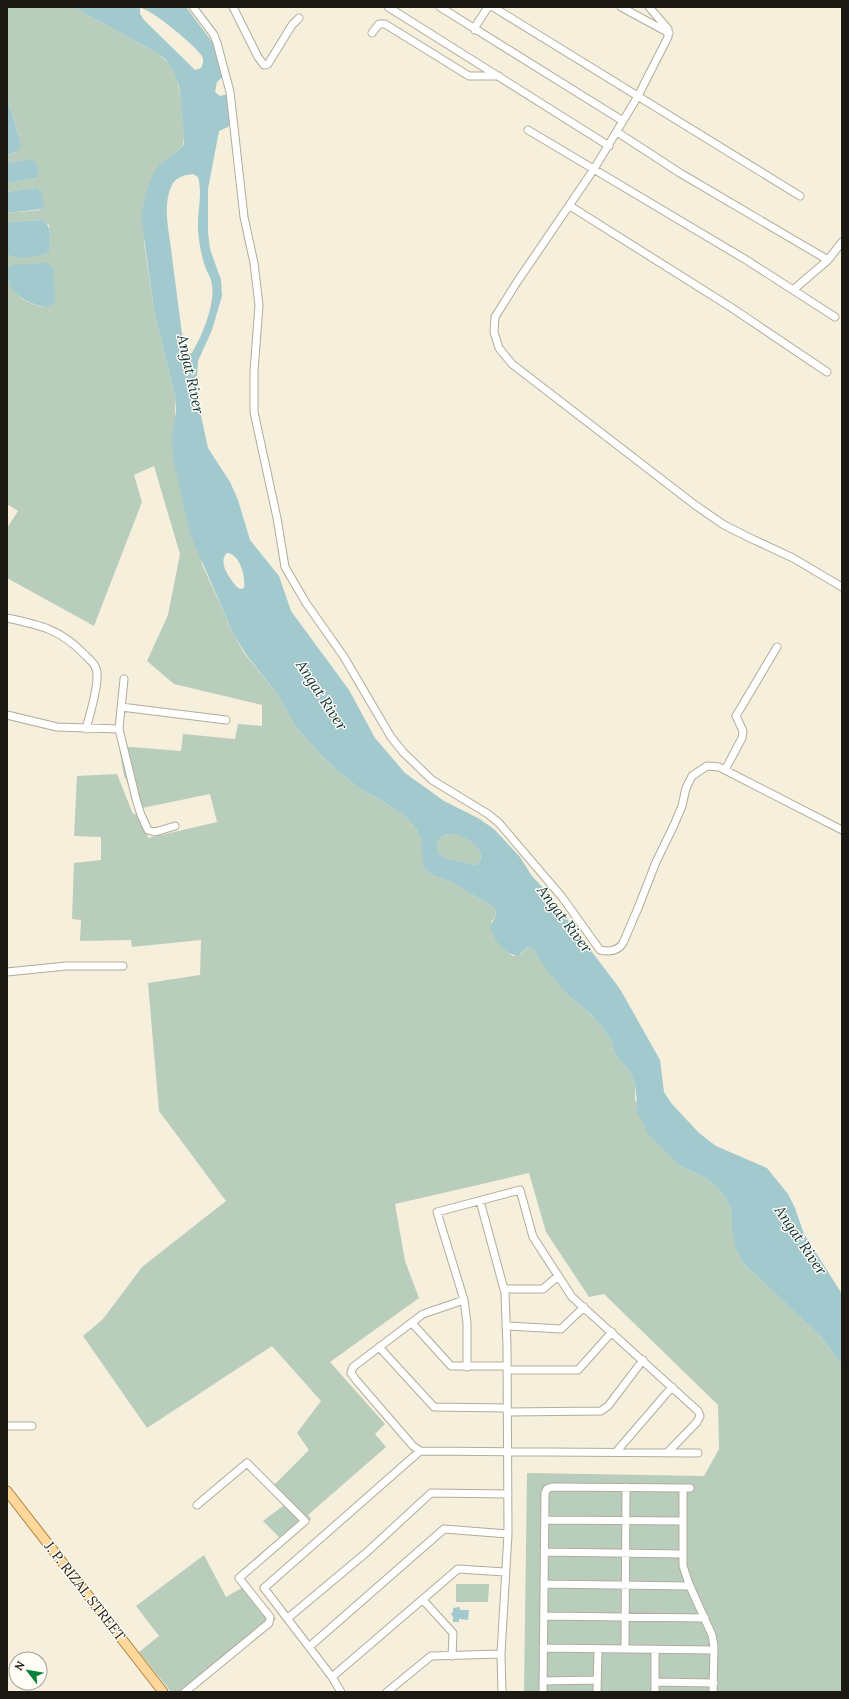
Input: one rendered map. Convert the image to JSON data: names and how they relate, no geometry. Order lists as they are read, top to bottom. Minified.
{"streets":{"main road":["J. P. RIZAL STREET"]},"water":["Angat River"],"north":"top left"}
